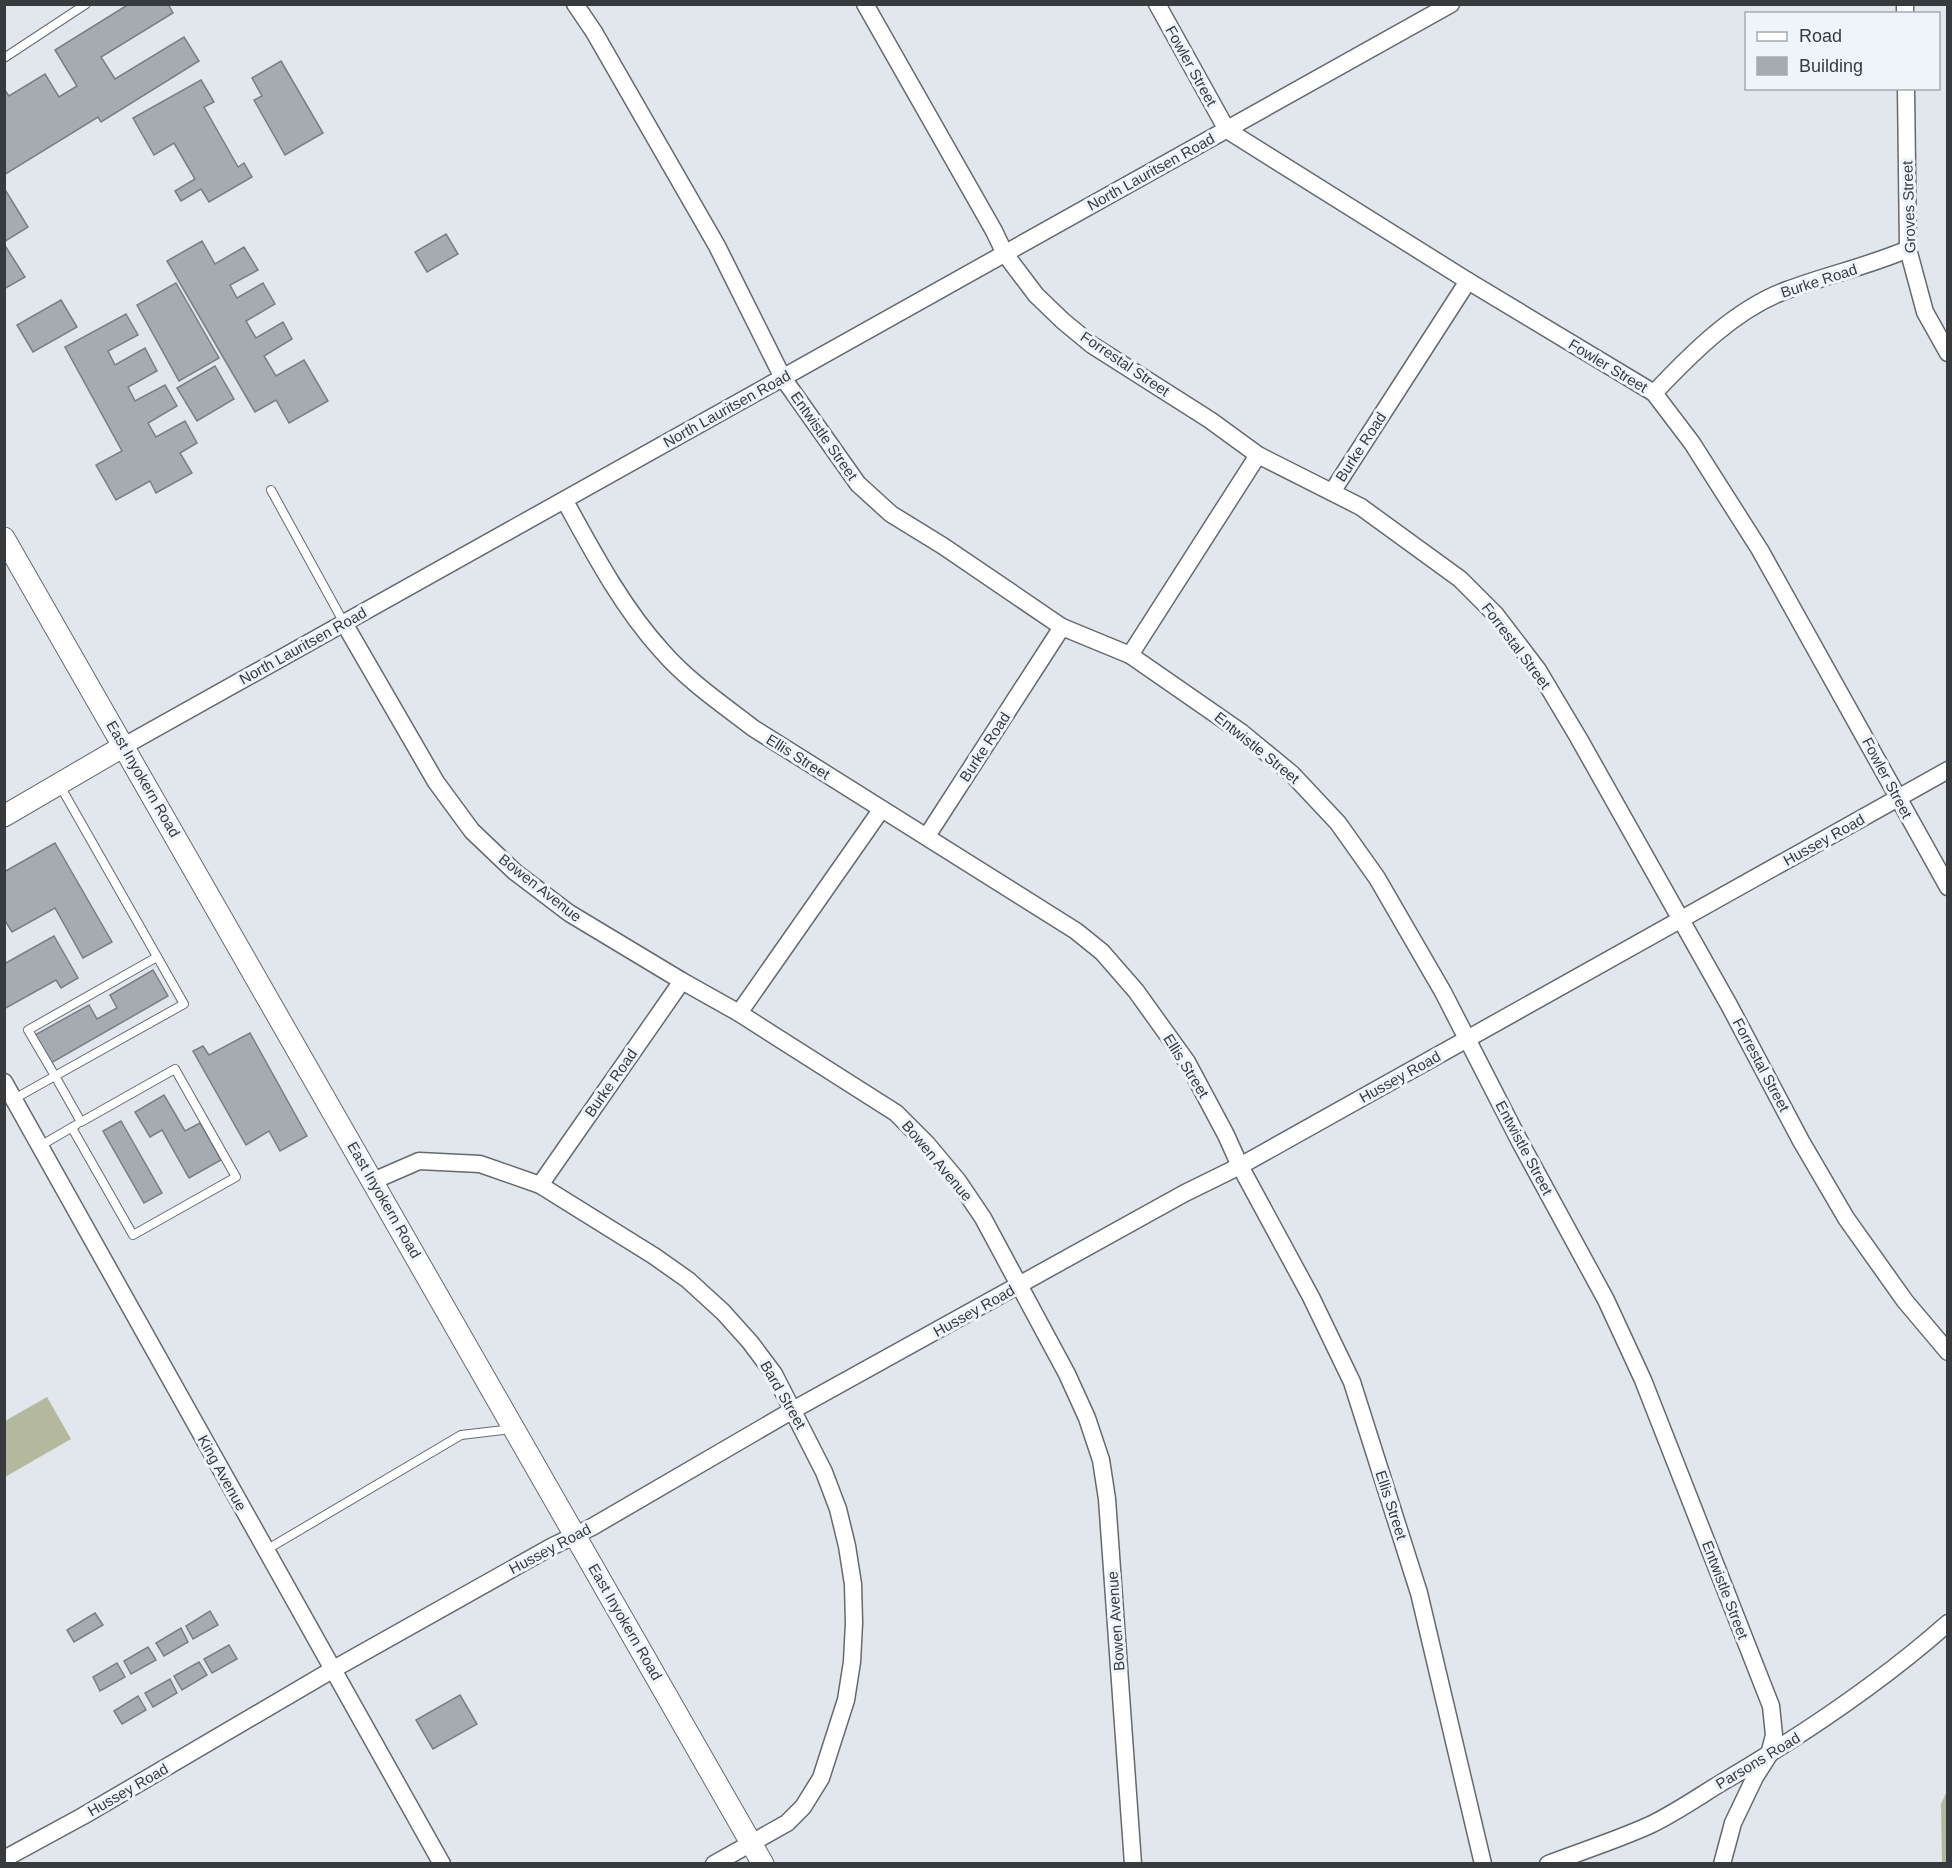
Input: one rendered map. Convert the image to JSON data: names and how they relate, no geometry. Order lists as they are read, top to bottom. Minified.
{"streets":{"street":["Fowler Street","North Lauritsen Road","Groves Street","Burke Road","Forrestal Street","Entwistle Street","Ellis Street","East Inyokern Road","Hussey Road","Bowen Avenue","Bard Street","King Avenue","Parsons Road"]},"crossings":[["Fowler Street","North Lauritsen Road"],["Fowler Street","Burke Road"],["Fowler Street","Hussey Road"],["North Lauritsen Road","Forrestal Street"],["North Lauritsen Road","Entwistle Street"],["North Lauritsen Road","Ellis Street"],["North Lauritsen Road","East Inyokern Road"],["North Lauritsen Road","Bowen Avenue"],["Groves Street","Burke Road"],["Burke Road","Forrestal Street"],["Burke Road","Entwistle Street"],["Burke Road","Ellis Street"],["Burke Road","Bowen Avenue"],["Burke Road","Bard Street"],["Forrestal Street","Hussey Road"],["Entwistle Street","Hussey Road"],["Entwistle Street","Parsons Road"],["Ellis Street","Hussey Road"],["East Inyokern Road","Hussey Road"],["East Inyokern Road","Bard Street"],["Hussey Road","Bowen Avenue"],["Hussey Road","Bard Street"],["Hussey Road","King Avenue"]],"legend":["Road","Building"]}
